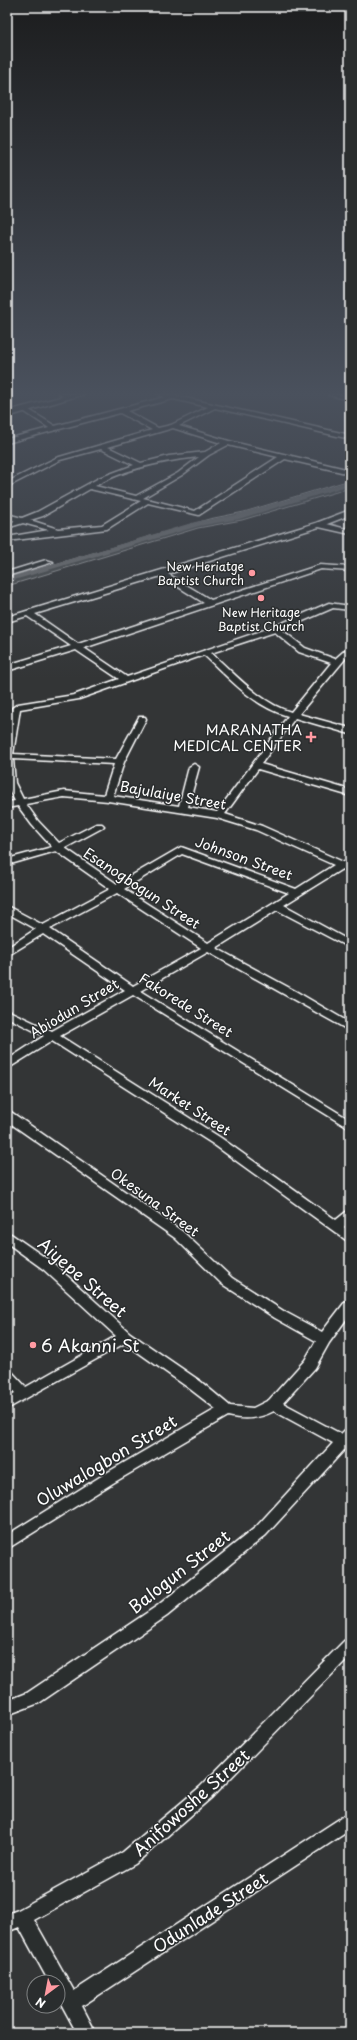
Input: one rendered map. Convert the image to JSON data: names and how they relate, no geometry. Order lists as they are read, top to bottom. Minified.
{"streets":{"street":["Bajulaiye Street","Johnson Street","Esanogbogun Street","Fakorede Street","Abiodun Street","Market Street","Okesuna Street","Aiyepe Street","Oluwalogbon Street","Balogun Street","Anifowoshe Street","Odunlade Street"]},"crossings":[["Bajulaiye Street","Esanogbogun Street"],["Bajulaiye Street","Abiodun Street"],["Johnson Street","Esanogbogun Street"],["Johnson Street","Abiodun Street"],["Esanogbogun Street","Abiodun Street"],["Fakorede Street","Abiodun Street"],["Abiodun Street","Market Street"],["Aiyepe Street","Oluwalogbon Street"]],"places":{"other":["New Heriatge Baptist Church","New Heritage Baptist Church","6 Akanni St"],"health":["MARANATHA MEDICAL CENTER"]},"north":"bottom left"}
